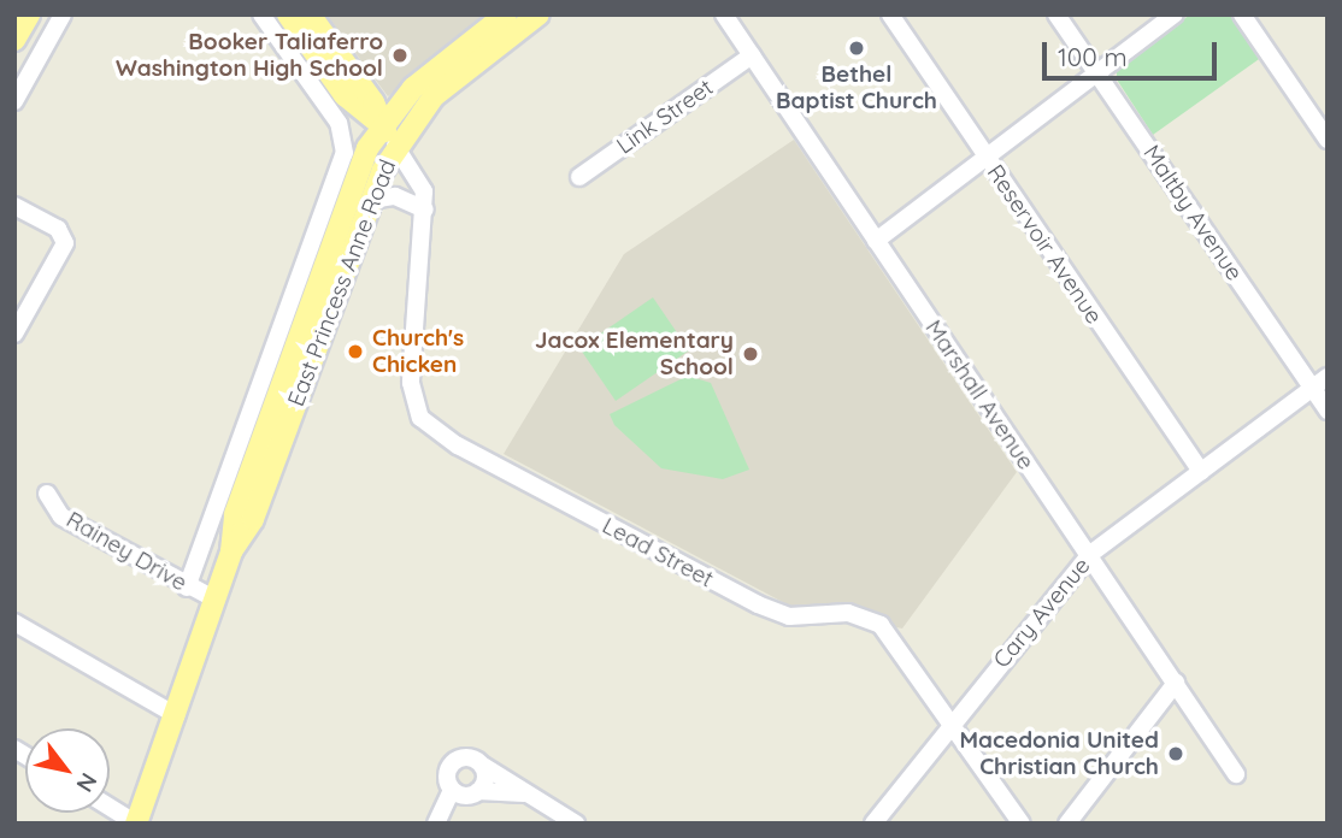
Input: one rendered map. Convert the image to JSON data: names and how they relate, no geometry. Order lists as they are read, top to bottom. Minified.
{"streets":{"main road":["East Princess Anne Road"],"street":["Link Street","Maltby Avenue","Reservoir Avenue","Marshall Avenue","Rainey Drive","Lead Street","Cary Avenue"]},"crossings":[["Link Street","Marshall Avenue"],["Maltby Avenue","Cary Avenue"],["Reservoir Avenue","Cary Avenue"],["East Princess Anne Road","Rainey Drive"],["East Princess Anne Road","Lead Street"],["Marshall Avenue","Cary Avenue"],["Lead Street","Cary Avenue"]],"places":["Bethel Baptist Church","Booker Taliaferro Washington High School","Church's Chicken","Jacox Elementary School","Macedonia United Christian Church"],"scale_bar":"100 m","north":"bottom right"}
